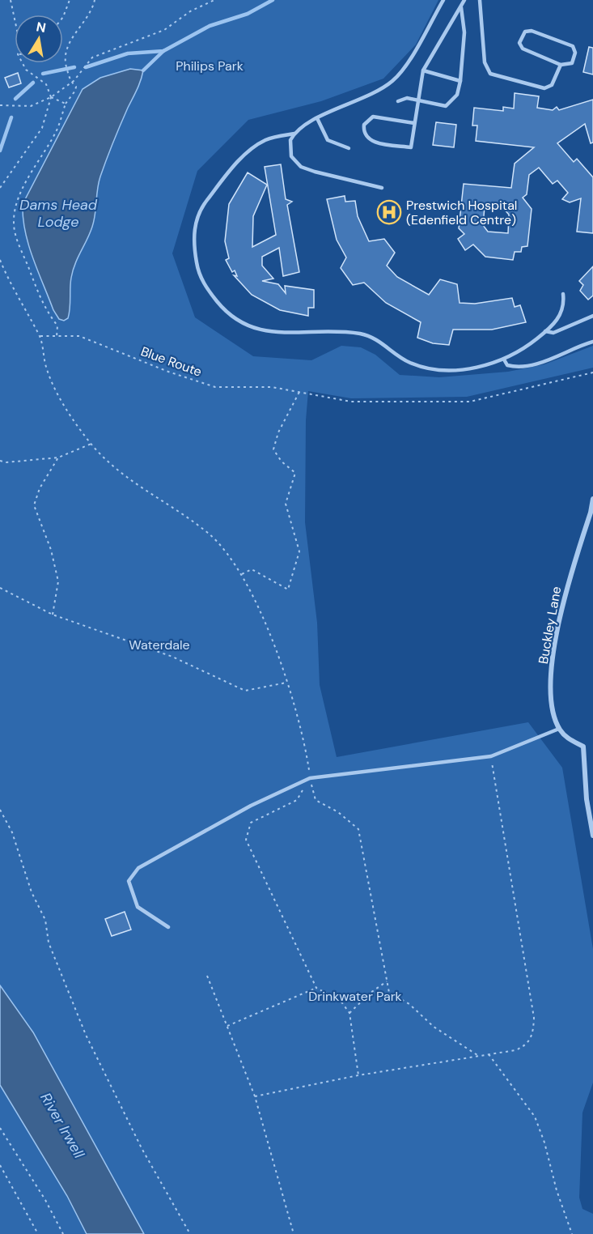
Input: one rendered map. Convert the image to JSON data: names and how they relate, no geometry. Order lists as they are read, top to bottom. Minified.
{"streets":{"street":["Buckley Lane"],"path":["Blue Route"]},"water":["Dams Head Lodge","River Irwell"],"parks":["Philips Park","Waterdale","Drinkwater Park"],"places":{"hospital":["Prestwich Hospital (Edenfield Centre)"]},"north":"top"}
